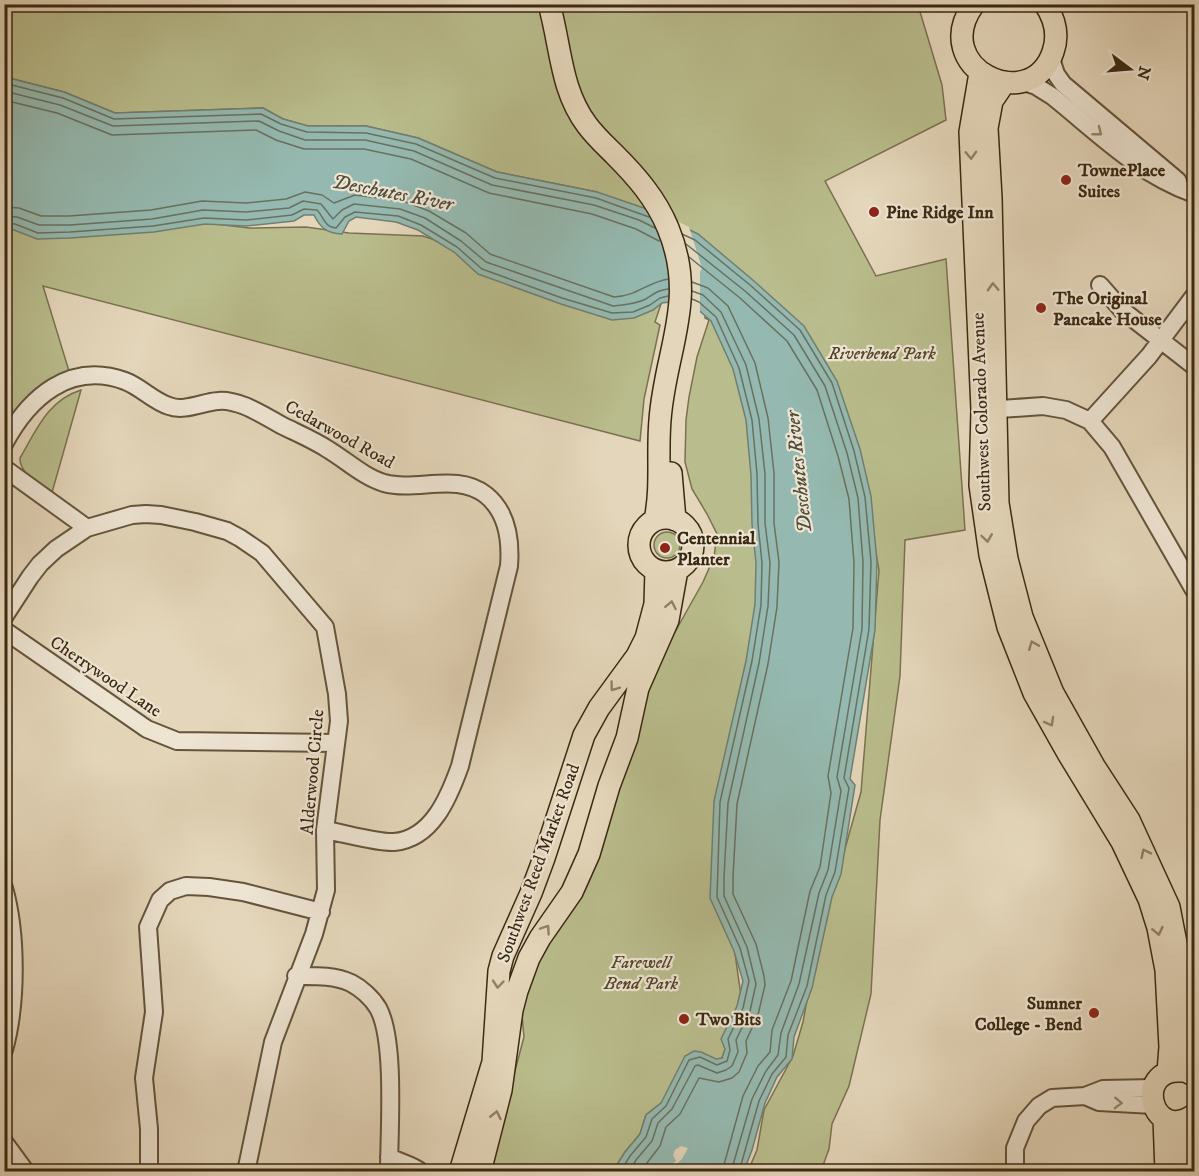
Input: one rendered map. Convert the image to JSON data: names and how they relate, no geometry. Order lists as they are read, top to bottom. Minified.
{"streets":{"main road":["Southwest Colorado Avenue","Southwest Reed Market Road"],"street":["Cedarwood Road","Cherrywood Lane","Alderwood Circle"]},"crossings":[["Cedarwood Road","Alderwood Circle"],["Cherrywood Lane","Alderwood Circle"]],"water":["Deschutes River"],"parks":["Riverbend Park","Farewell Bend Park"],"places":["TownePlace Suites","Pine Ridge Inn","The Original Pancake House","Centennial Planter","Sumner College - Bend","Two Bits"],"north":"right"}
